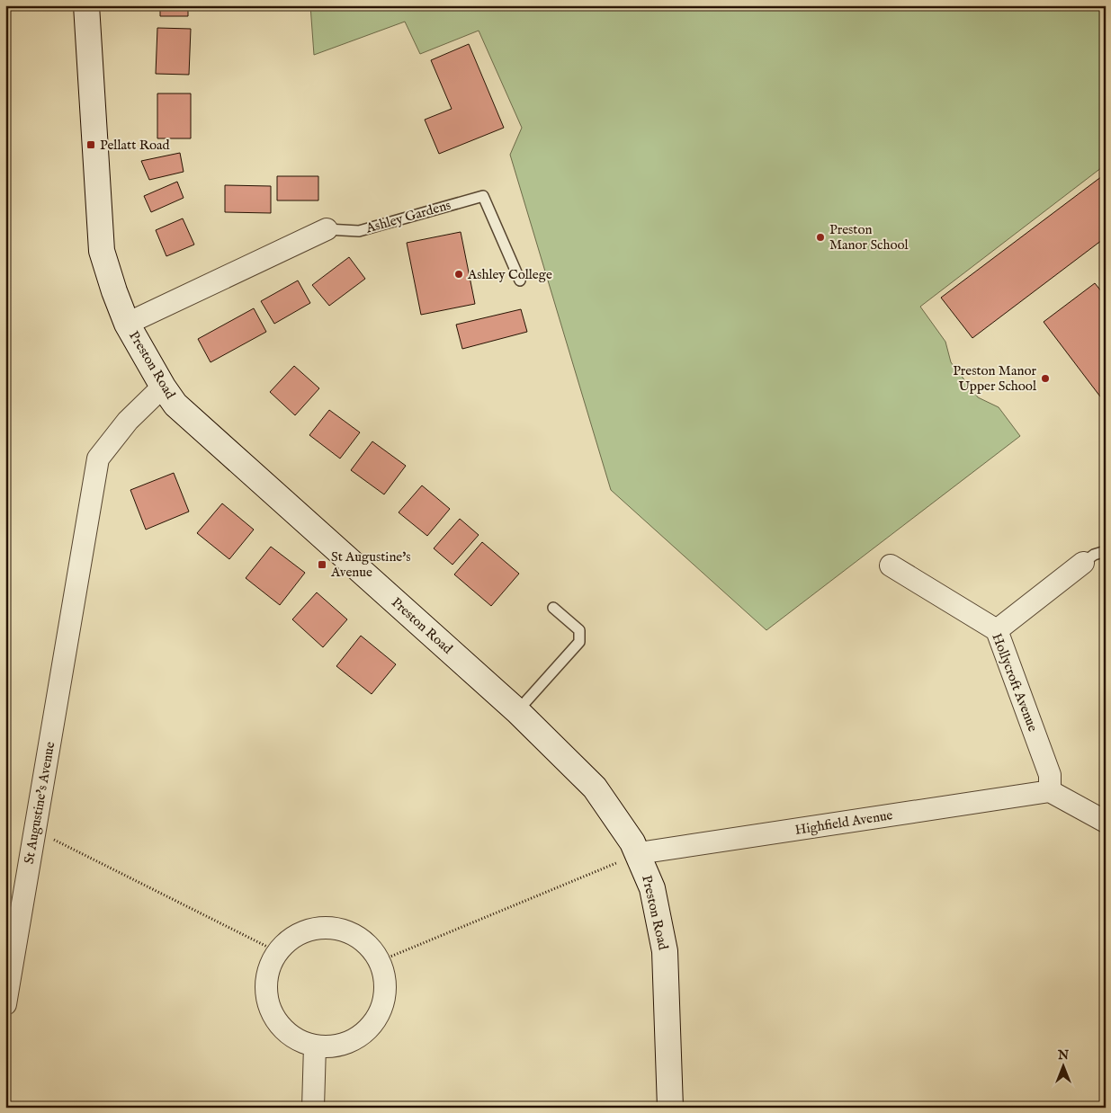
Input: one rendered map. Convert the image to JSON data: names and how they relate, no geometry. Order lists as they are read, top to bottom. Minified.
{"streets":{"street":["Ashley Gardens","Preston Road","Hollycroft Avenue","St Augustine's Avenue","Highfield Avenue"]},"crossings":[["Ashley Gardens","Preston Road"],["Preston Road","St Augustine's Avenue"],["Preston Road","Highfield Avenue"],["Hollycroft Avenue","Highfield Avenue"]],"places":{"transit":["Pellatt Road","St Augustine's Avenue"],"other":["Preston Manor School","Ashley College","Preston Manor Upper School"]},"north":"top"}
